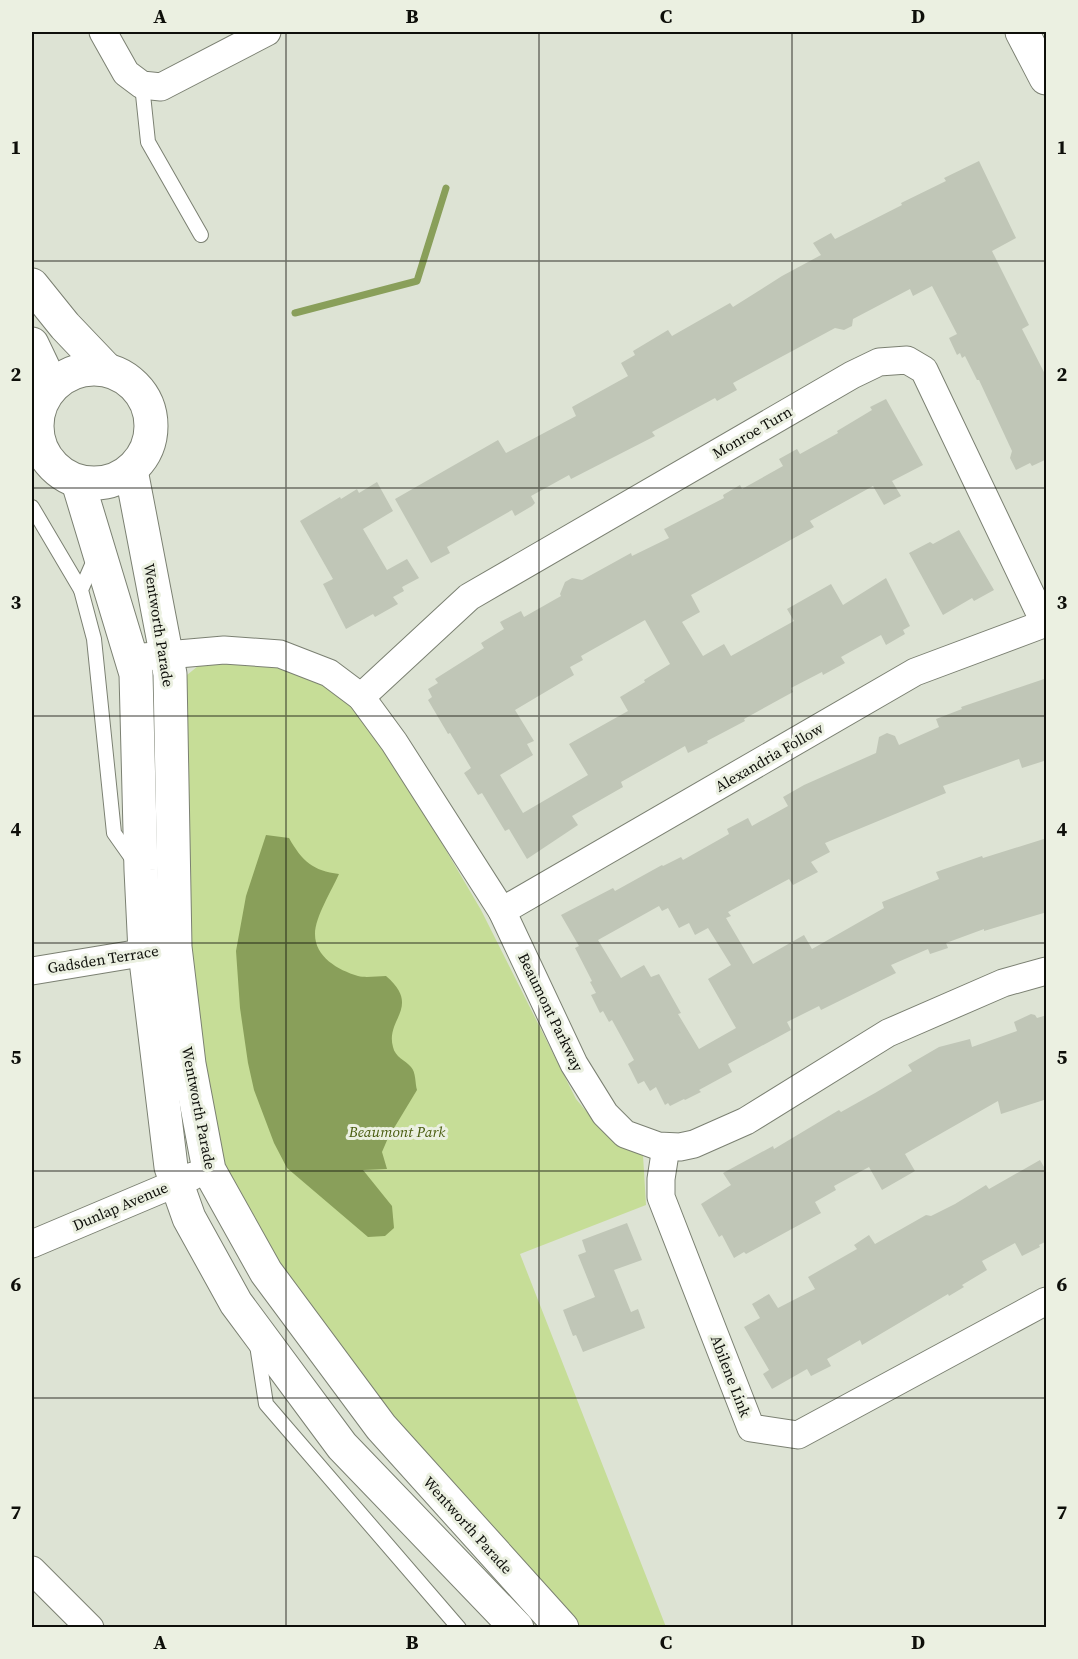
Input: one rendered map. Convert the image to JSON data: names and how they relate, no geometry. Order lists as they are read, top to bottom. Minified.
{"streets":{"main road":["Wentworth Parade"],"street":["Monroe Turn","Alexandria Follow","Gadsden Terrace","Beaumont Parkway","Dunlap Avenue","Abilene Link"]},"crossings":[["Monroe Turn","Alexandria Follow"],["Monroe Turn","Beaumont Parkway"],["Wentworth Parade","Gadsden Terrace"],["Wentworth Parade","Beaumont Parkway"],["Wentworth Parade","Dunlap Avenue"],["Alexandria Follow","Beaumont Parkway"],["Beaumont Parkway","Abilene Link"]],"parks":["Beaumont Park"],"grid":{"columns":["A","B","C","D"],"rows":["1","2","3","4","5","6","7"]}}
